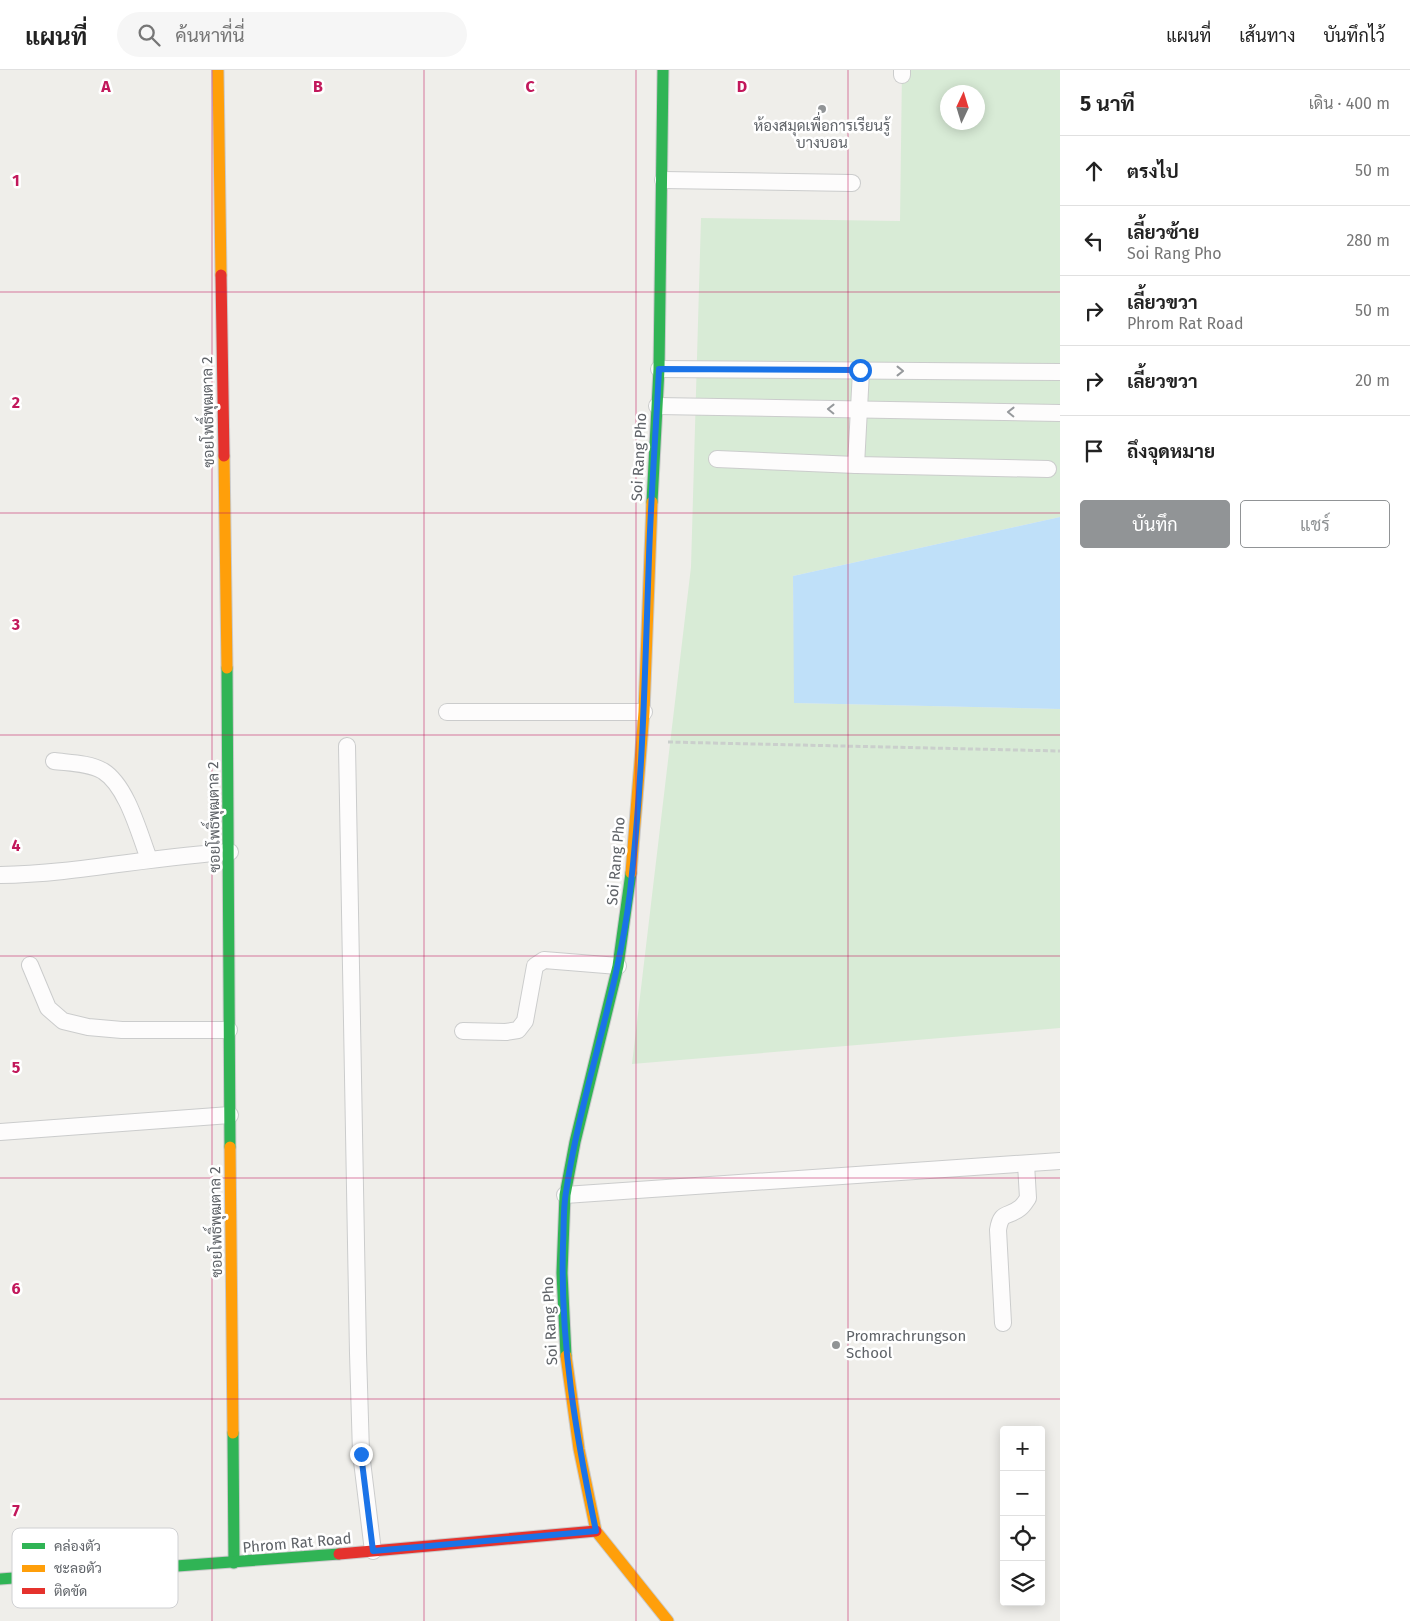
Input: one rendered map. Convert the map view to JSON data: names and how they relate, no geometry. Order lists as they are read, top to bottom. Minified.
{"streets":{"street":["ซอยโพธิ์พุฒตาล 2","Soi Rang Pho","Phrom Rat Road"]},"crossings":[["ซอยโพธิ์พุฒตาล 2","Phrom Rat Road"],["Soi Rang Pho","Phrom Rat Road"]],"places":["ห้องสมุดเพื่อการเรียนรู้ บางบอน","Promrachrungson School"],"legend":["คล่องตัว","ชะลอตัว","ติดขัด"],"north":"top","page":{"header":"แผนที่","search":"ค้นหาที่นี่","nav":["แผนที่","เส้นทาง","บันทึกไว้"],"heading":["5 นาที","เดิน · 400 m"],"list":[["ตรงไป","50 m"],["เลี้ยวซ้าย","Soi Rang Pho","280 m"],["เลี้ยวขวา","Phrom Rat Road","50 m"],["เลี้ยวขวา","20 m"],"ถึงจุดหมาย"],"buttons":["บันทึก","แชร์"],"map_buttons":["+","−"]},"grid":{"columns":["A","B","C","D"],"rows":["1","2","3","4","5","6","7"]}}
